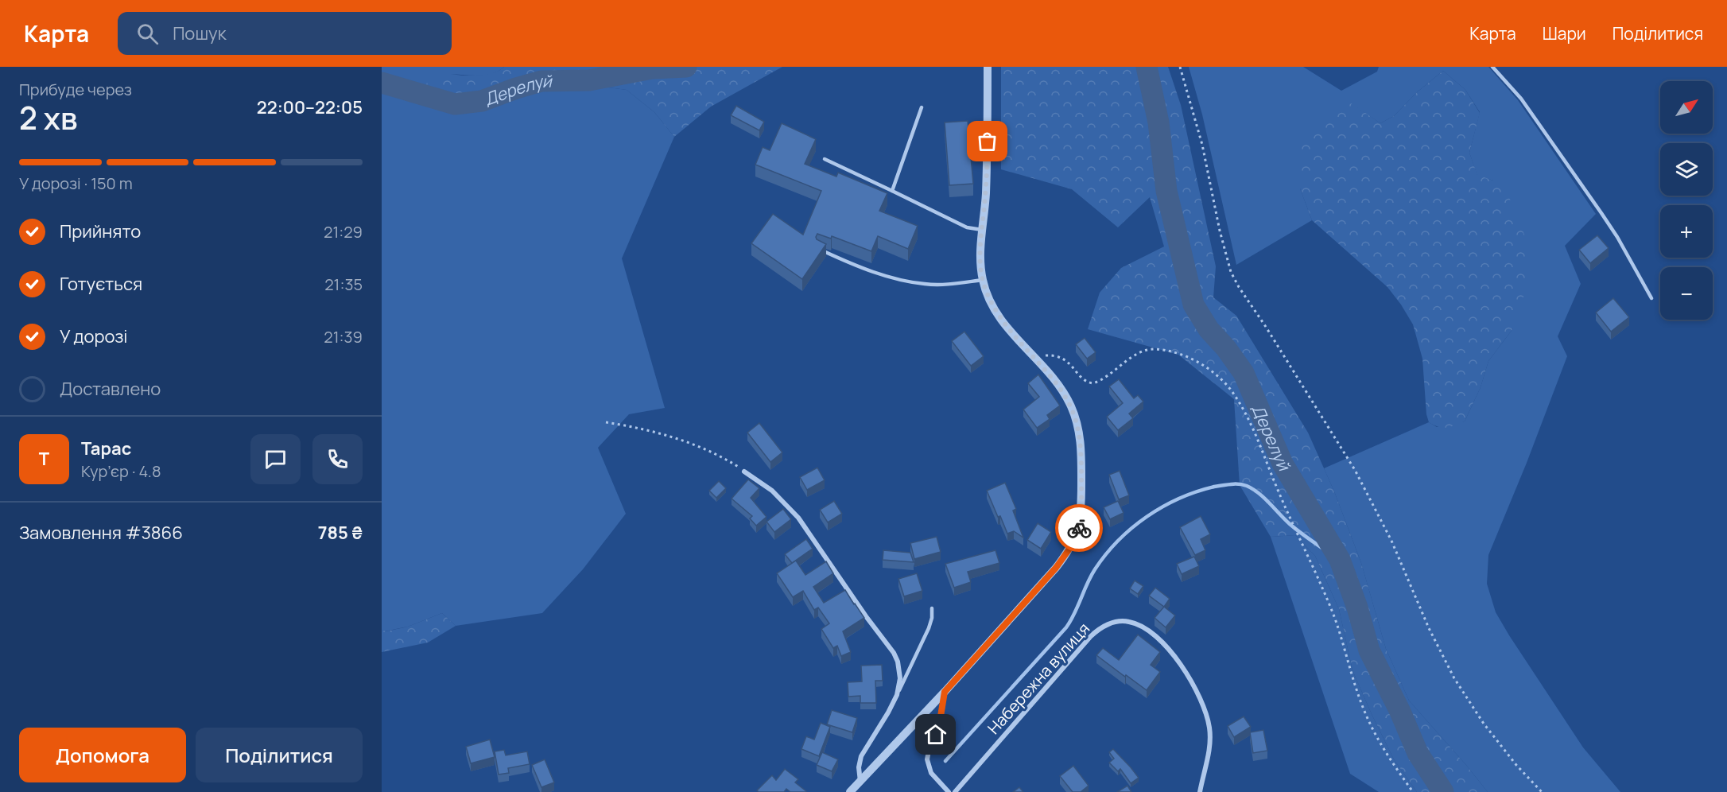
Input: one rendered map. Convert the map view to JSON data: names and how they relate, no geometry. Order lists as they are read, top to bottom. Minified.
{"streets":{"street":["Набережна вулиця"]},"water":["Дерелуй"],"north":"top right","page":{"header":"Карта","search":"Пошук","nav":["Карта","Шари","Поділитися"],"heading":["2 хв","Прибуде через","22:00–22:05"],"panel":["Тарас","Кур’єр · 4.8","Замовлення #3866","785 ₴"],"map_buttons":["+","−"],"bar":"У дорозі · 150 m","list":[["Прийнято","21:29"],["Готується","21:35"],["У дорозі","21:39"],"Доставлено"],"round":"Т","buttons":["Допомога","Поділитися"]}}
